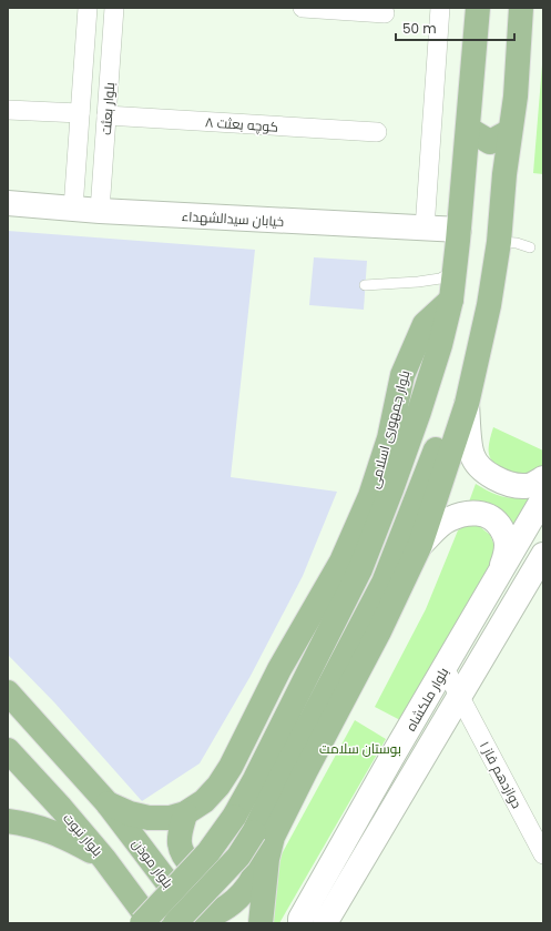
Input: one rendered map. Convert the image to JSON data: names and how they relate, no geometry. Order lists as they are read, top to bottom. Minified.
{"streets":{"main road":["خیابان سیدالشهداء","بلوار جمهوری اسلامی","بلوار ملکشاه","بلوار نبوت","بلوار موذن"],"street":["بلوار بعثت","کوچه بعثت ۸","دوازدهم فاز ۱"]},"crossings":[["بلوار بعثت","کوچه بعثت ۸"],["بلوار بعثت","خیابان سیدالشهداء"],["بلوار جمهوری اسلامی","بلوار موذن"],["بلوار ملکشاه","دوازدهم فاز ۱"]],"parks":["بوستان سلامت"],"scale_bar":"50 m"}
